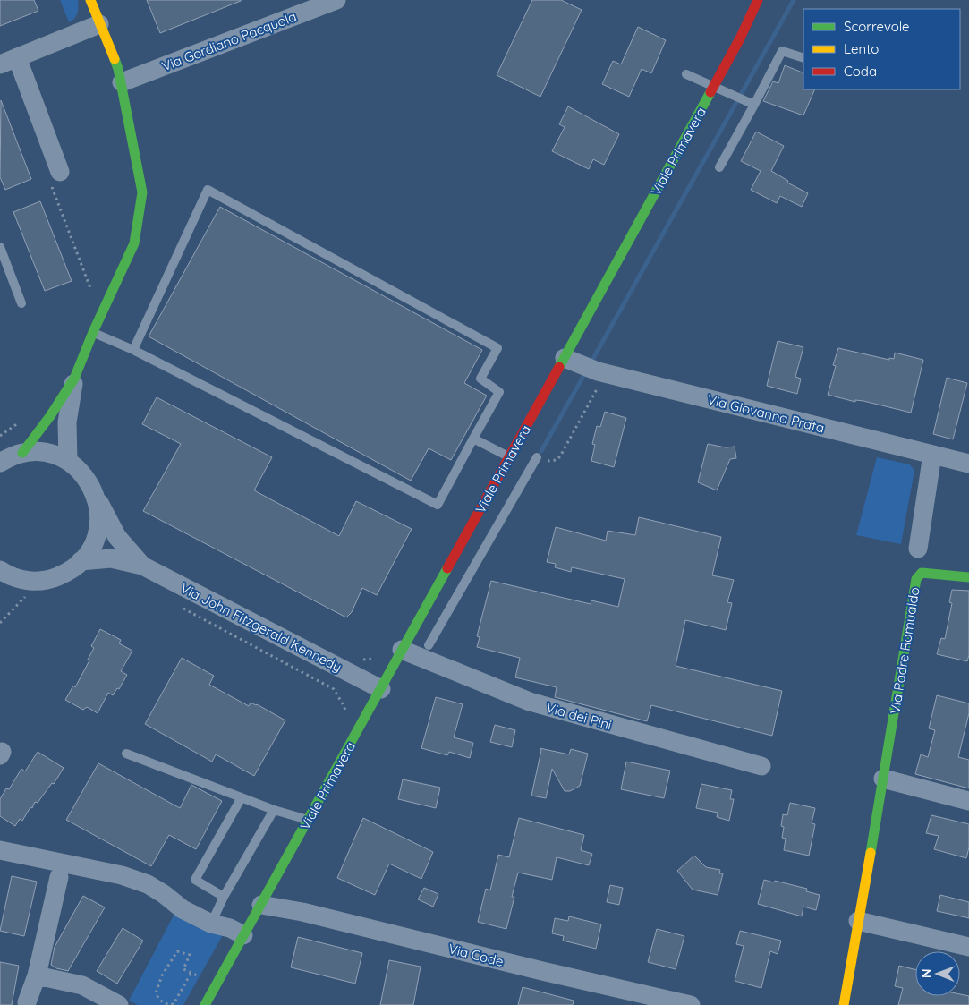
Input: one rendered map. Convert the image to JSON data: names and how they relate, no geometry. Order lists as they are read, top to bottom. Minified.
{"streets":{"main road":["Viale Primavera","Via Padre Romualdo"],"street":["Via Gordiano Pacquola","Via Giovanna Prata","Via John Fitzgerald Kennedy","Via dei Pini","Via Code"]},"crossings":[["Viale Primavera","Via Giovanna Prata"],["Viale Primavera","Via John Fitzgerald Kennedy"],["Viale Primavera","Via dei Pini"],["Viale Primavera","Via Code"]],"legend":["Scorrevole","Lento","Coda"],"north":"left"}
